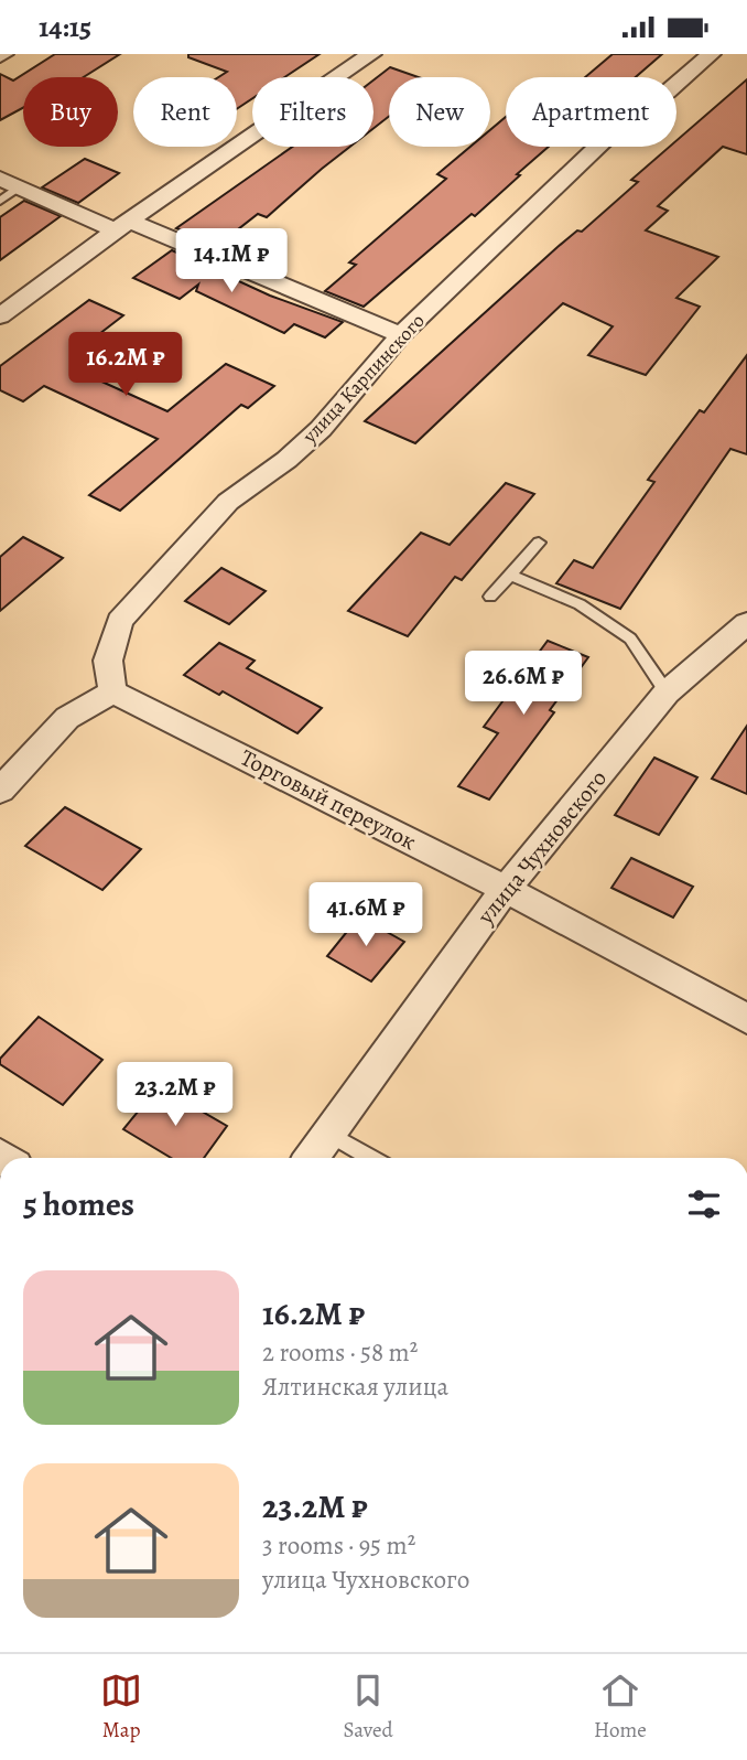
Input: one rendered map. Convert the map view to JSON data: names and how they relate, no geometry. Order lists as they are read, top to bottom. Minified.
{"streets":{"street":["улица Карпинского","Торговый переулок","улица Чухновского"]},"crossings":[["улица Карпинского","Торговый переулок"],["Торговый переулок","улица Чухновского"]],"page":{"status":"14:15","chip":["Buy","Rent","Filters","New","Apartment"],"price":["14.1M ₽","16.2M ₽","26.6M ₽","41.6M ₽","23.2M ₽"],"heading":"5 homes","list":[{"name":"16.2M ₽","note":"2 rooms · 58 m² · Ялтинская улица"},{"name":"23.2M ₽","note":"3 rooms · 95 m² · улица Чухновского"}],"tabs":["Map","Saved","Home"]}}
